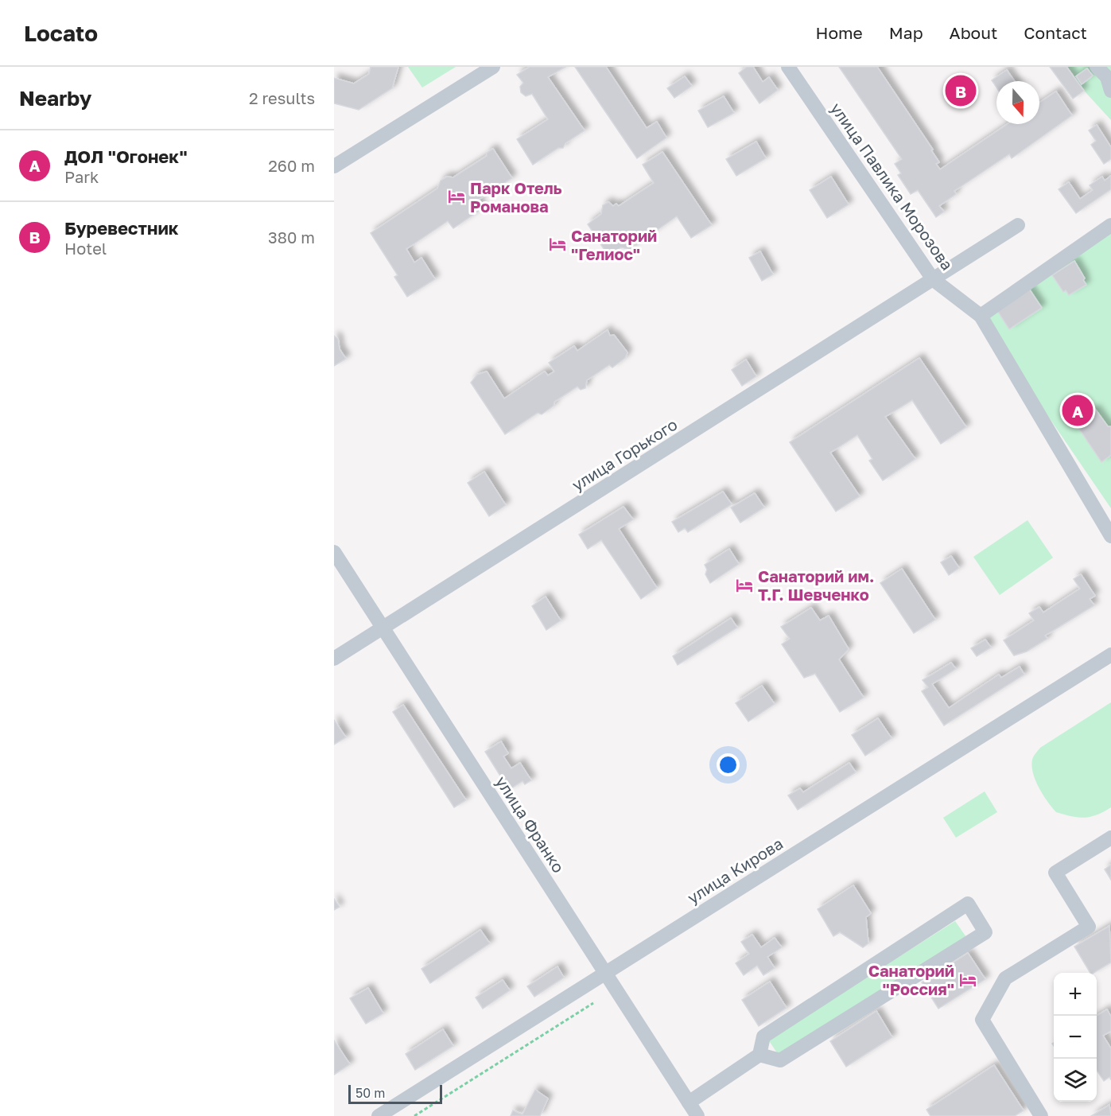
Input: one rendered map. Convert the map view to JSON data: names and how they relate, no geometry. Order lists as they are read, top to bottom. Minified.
{"streets":{"street":["улица Павлика Морозова","улица Горького","улица Франко","улица Кирова"]},"crossings":[["улица Павлика Морозова","улица Горького"],["улица Горького","улица Франко"],["улица Франко","улица Кирова"]],"places":{"hotel":["Парк Отель Романова","Санаторий \"Гелиос\"","Санаторий им. Т.Г. Шевченко","Санаторий \"Россия\""]},"scale_bar":"50 m","north":"bottom","page":{"header":"Locato","nav":["Home","Map","About","Contact"],"heading":["Nearby","2 results"],"pins":["B","A"],"list":[{"mark":"A","name":"ДОЛ \"Огонек\"","note":"Park","value":"260 m"},{"mark":"B","name":"Буревестник","note":"Hotel","value":"380 m"}],"map_buttons":["+","−"],"scale":"50 m"}}
